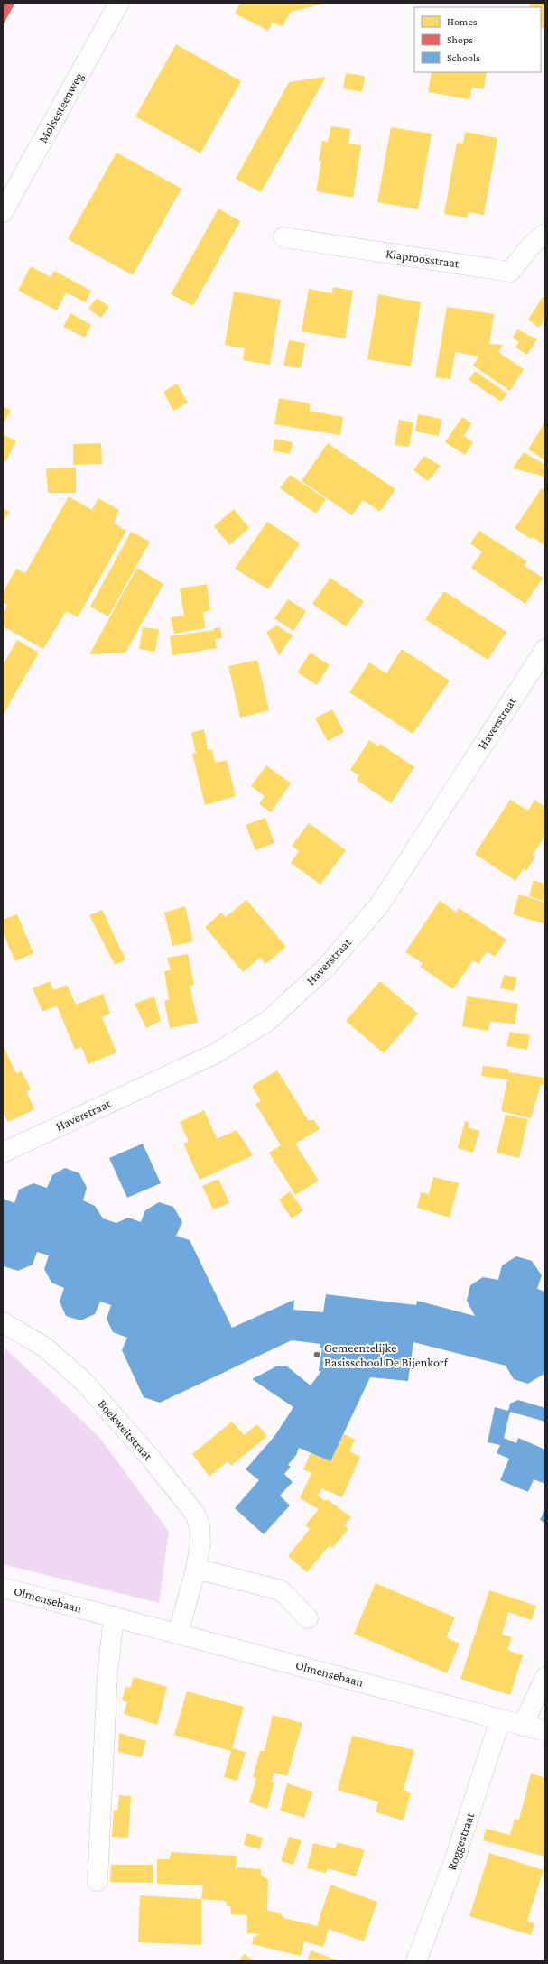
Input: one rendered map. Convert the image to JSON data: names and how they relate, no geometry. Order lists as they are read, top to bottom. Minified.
{"streets":{"street":["Molsesteenweg","Klaproosstraat","Haverstraat","Boekweitstraat","Olmensebaan","Roggestraat"]},"crossings":[["Boekweitstraat","Olmensebaan"],["Olmensebaan","Roggestraat"]],"places":["Gemeentelijke Basisschool De Bijenkorf"],"legend":["Homes","Shops","Schools"]}
